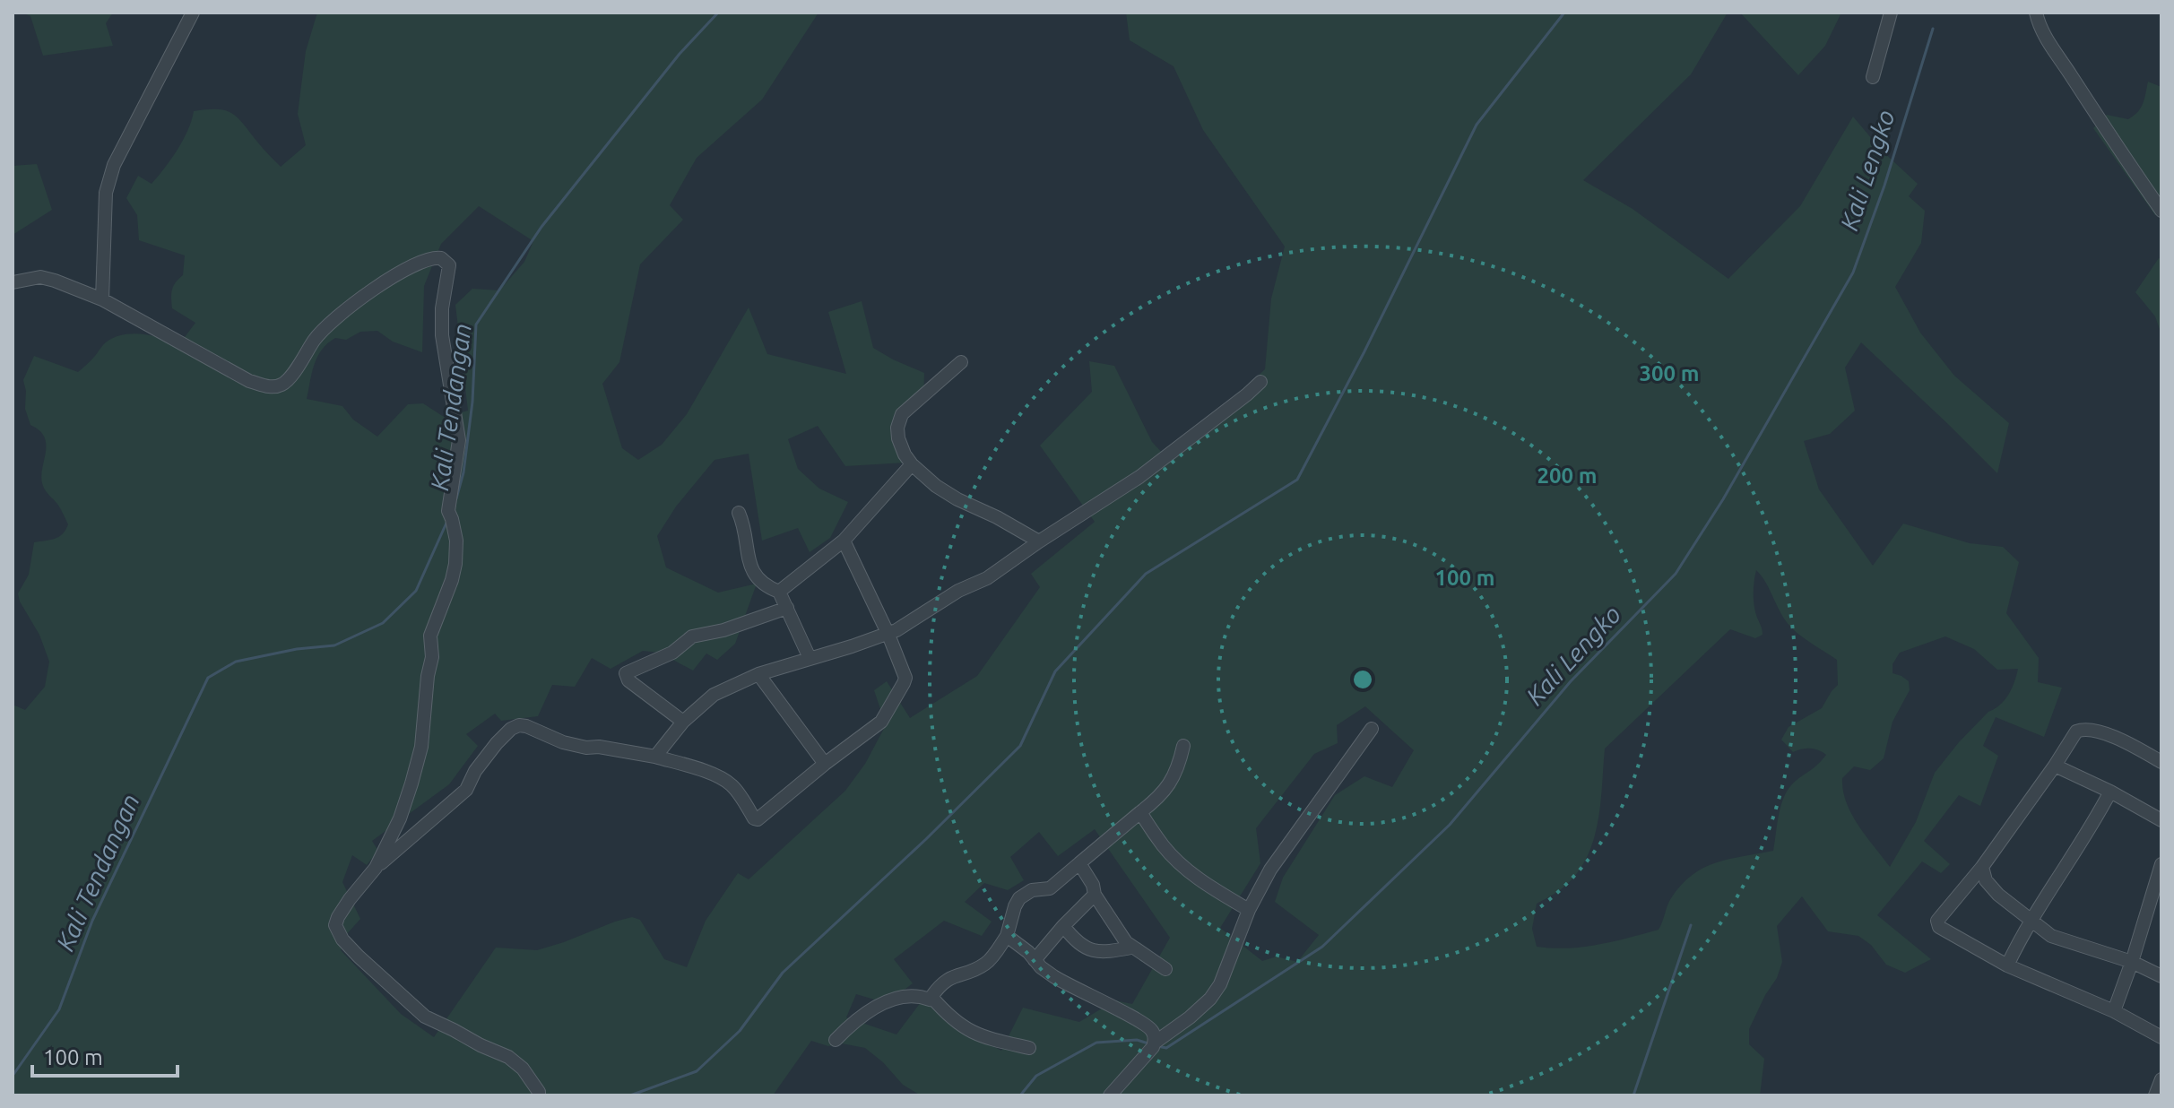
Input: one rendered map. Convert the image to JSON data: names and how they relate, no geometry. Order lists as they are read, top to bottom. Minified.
{"water":["Kali Lengko","Kali Tendangan"],"scale_bar":"100 m","rings":["300 m","200 m","100 m"]}
